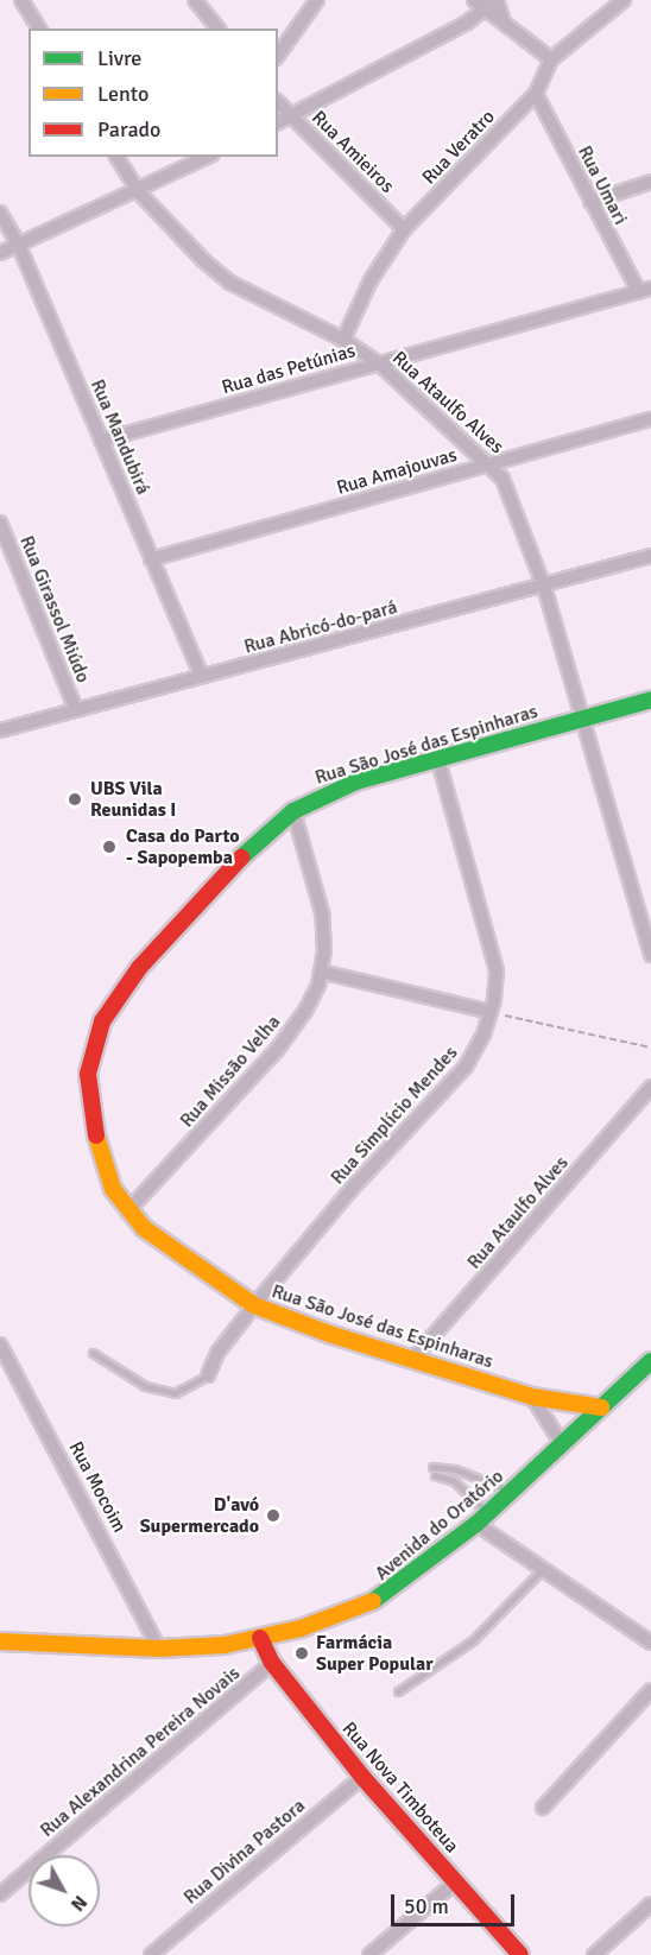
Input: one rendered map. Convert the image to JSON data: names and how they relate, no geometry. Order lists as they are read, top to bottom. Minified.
{"streets":{"street":["Rua Veratro","Rua Amieiros","Rua Umari","Rua das Petúnias","Rua Ataulfo Alves","Rua Mandubirá","Rua Amajouvas","Rua Girassol Miúdo","Rua Abricó-do-pará","Rua São José das Espinharas","Rua Missão Velha","Rua Simplício Mendes","Rua Mocoim","Avenida do Oratório","Rua Alexandrina Pereira Novais","Rua Nova Timboteua","Rua Divina Pastora"]},"crossings":[["Rua Veratro","Rua Amieiros"],["Rua Veratro","Rua Umari"],["Rua Veratro","Rua Ataulfo Alves"],["Rua Umari","Rua das Petúnias"],["Rua das Petúnias","Rua Ataulfo Alves"],["Rua das Petúnias","Rua Mandubirá"],["Rua Ataulfo Alves","Rua Amajouvas"],["Rua Ataulfo Alves","Rua Abricó-do-pará"],["Rua Ataulfo Alves","Rua São José das Espinharas"],["Rua Mandubirá","Rua Amajouvas"],["Rua Mandubirá","Rua Abricó-do-pará"],["Rua Girassol Miúdo","Rua Abricó-do-pará"],["Rua São José das Espinharas","Rua Missão Velha"],["Rua São José das Espinharas","Rua Simplício Mendes"],["Rua São José das Espinharas","Avenida do Oratório"],["Rua Mocoim","Avenida do Oratório"],["Avenida do Oratório","Rua Nova Timboteua"],["Rua Alexandrina Pereira Novais","Rua Nova Timboteua"],["Rua Nova Timboteua","Rua Divina Pastora"]],"places":["UBS Vila Reunidas I","Casa do Parto - Sapopemba","D'avó Supermercado","Farmácia Super Popular"],"legend":["Livre","Lento","Parado"],"scale_bar":"50 m","north":"bottom right"}
